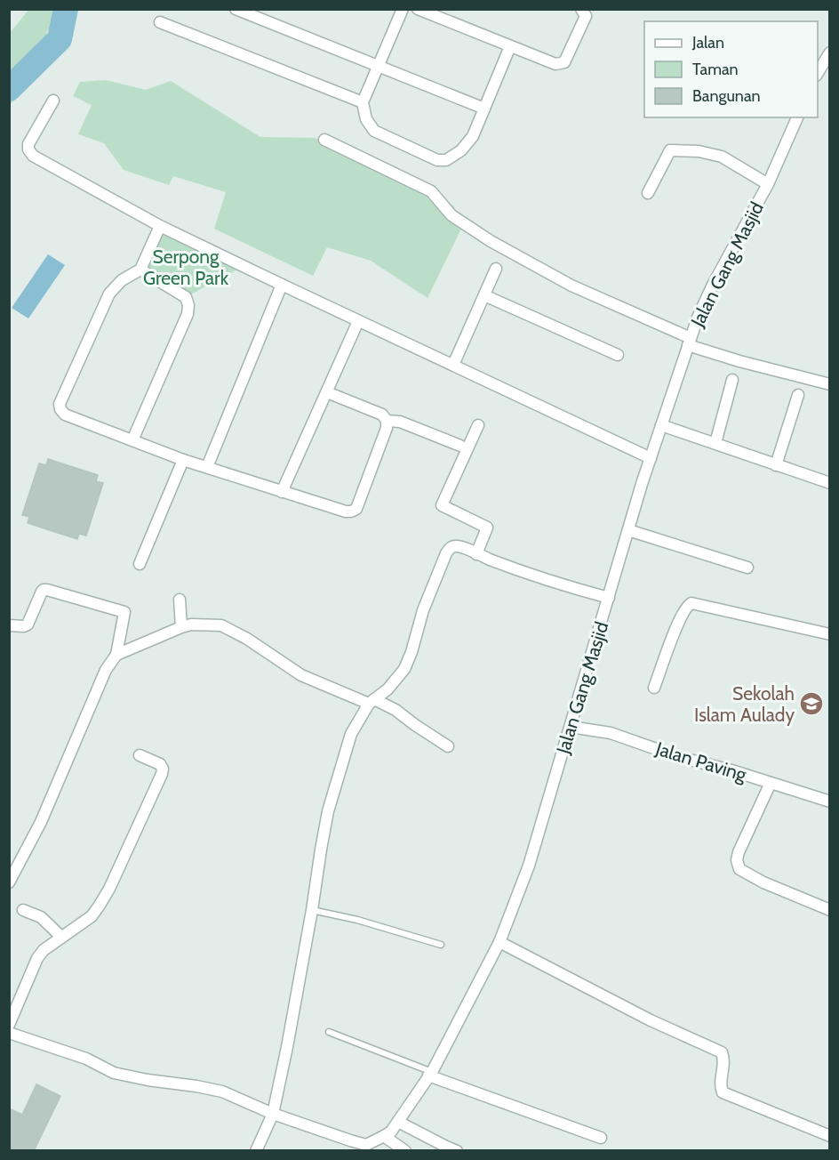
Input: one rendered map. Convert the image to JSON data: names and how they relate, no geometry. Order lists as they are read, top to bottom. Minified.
{"streets":{"street":["Jalan Gang Masjid","Jalan Paving"]},"crossings":[["Jalan Gang Masjid","Jalan Paving"]],"parks":["Serpong Green Park"],"places":{"school or university":["Sekolah Islam Aulady"]},"legend":["Jalan","Taman","Bangunan"]}
